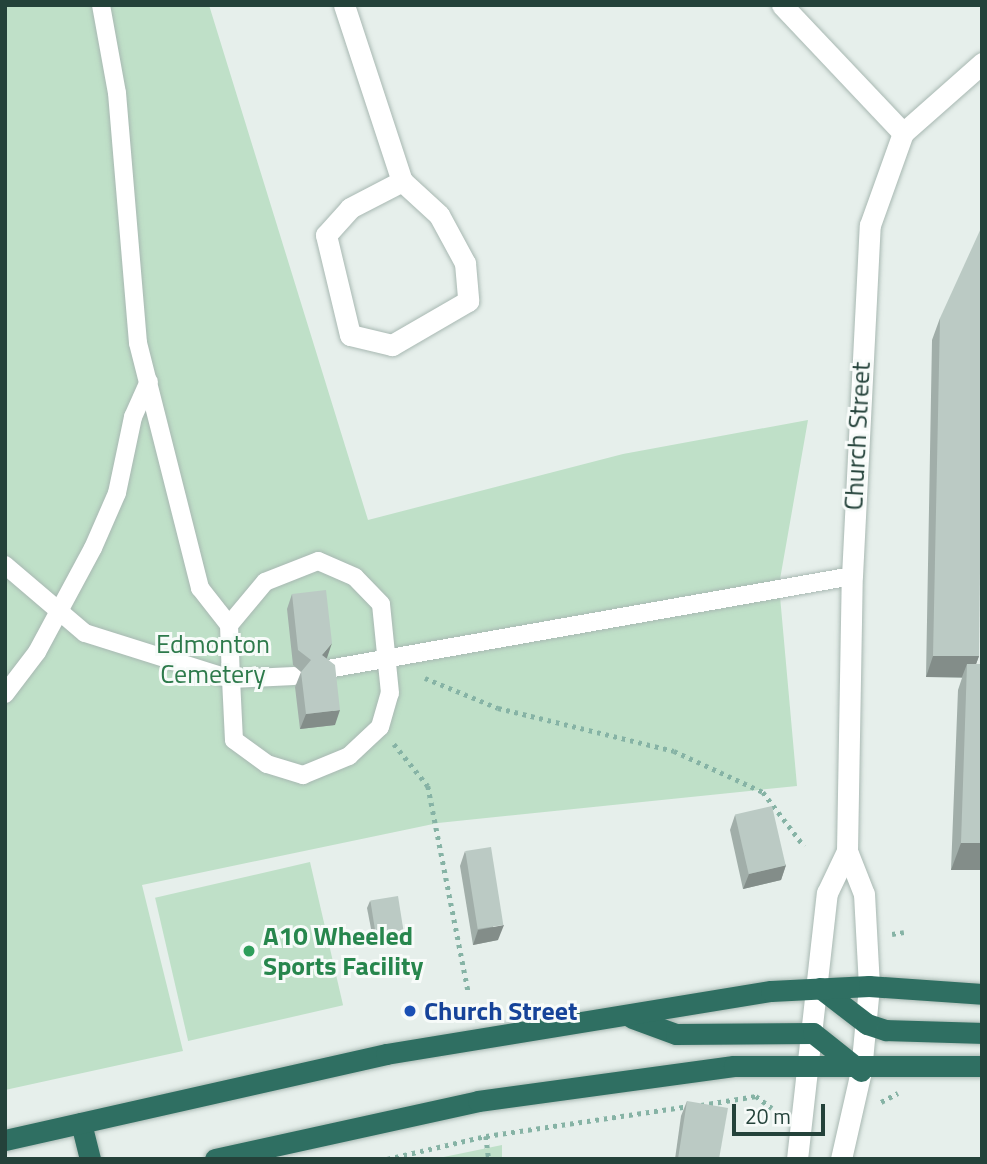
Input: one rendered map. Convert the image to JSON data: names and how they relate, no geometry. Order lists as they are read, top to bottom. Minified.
{"streets":{"main road":["Church Street"]},"parks":["Edmonton Cemetery"],"places":["A10 Wheeled Sports Facility","Church Street"],"scale_bar":"20 m"}
